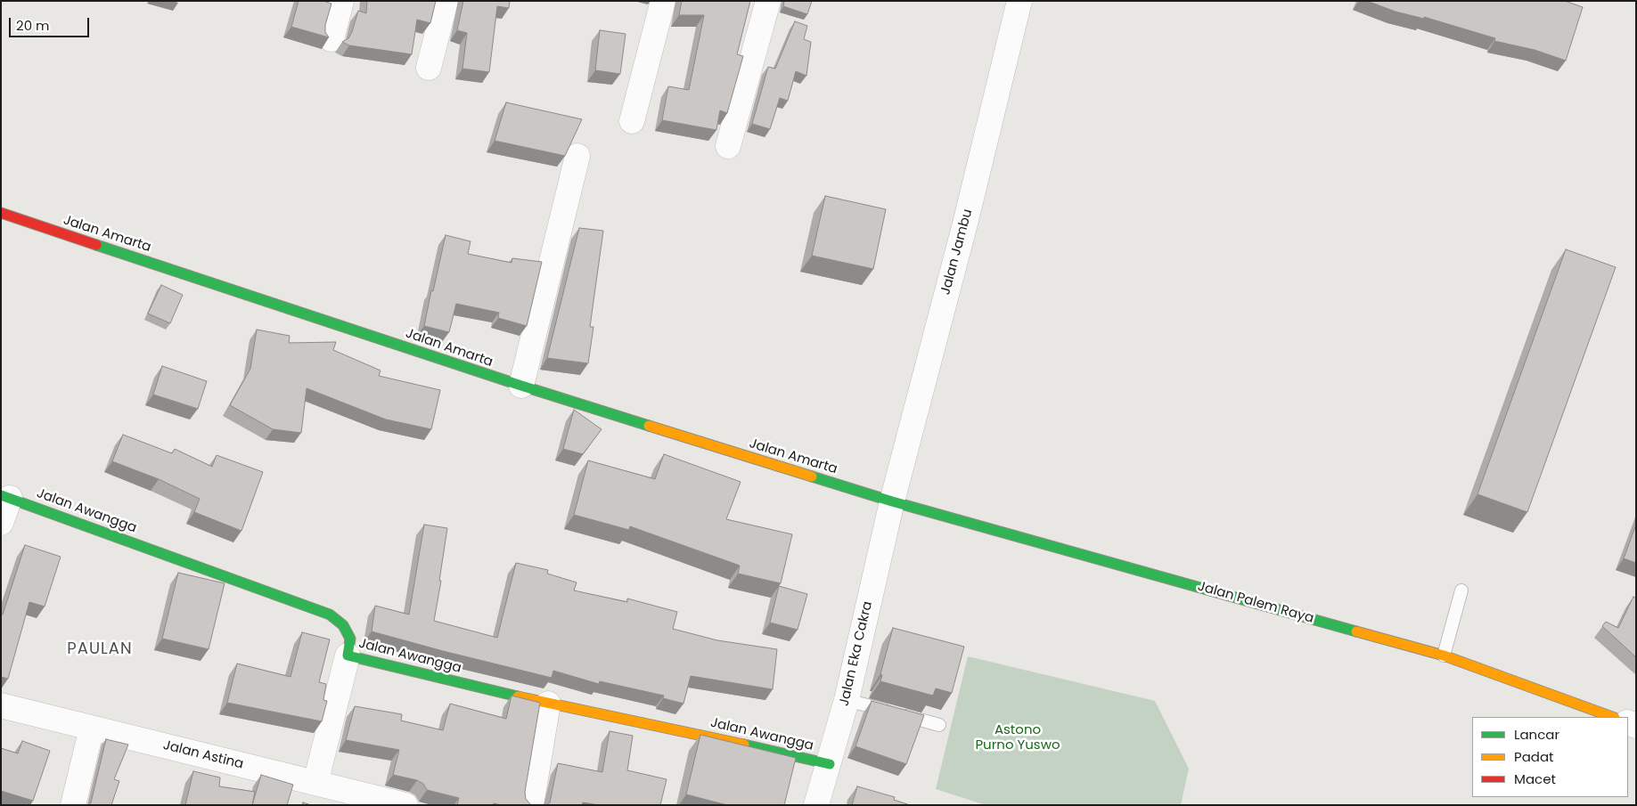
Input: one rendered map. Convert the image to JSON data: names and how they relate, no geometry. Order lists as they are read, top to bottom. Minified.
{"streets":{"street":["Jalan Amarta","Jalan Jambu","Jalan Awangga","Jalan Palem Raya","Jalan Eka Cakra","Jalan Astina"]},"crossings":[["Jalan Amarta","Jalan Jambu"],["Jalan Amarta","Jalan Palem Raya"],["Jalan Amarta","Jalan Eka Cakra"],["Jalan Jambu","Jalan Palem Raya"],["Jalan Jambu","Jalan Eka Cakra"],["Jalan Awangga","Jalan Eka Cakra"],["Jalan Palem Raya","Jalan Eka Cakra"]],"districts":["PAULAN"],"parks":["Astono Purno Yuswo"],"legend":["Lancar","Padat","Macet"],"scale_bar":"20 m"}
